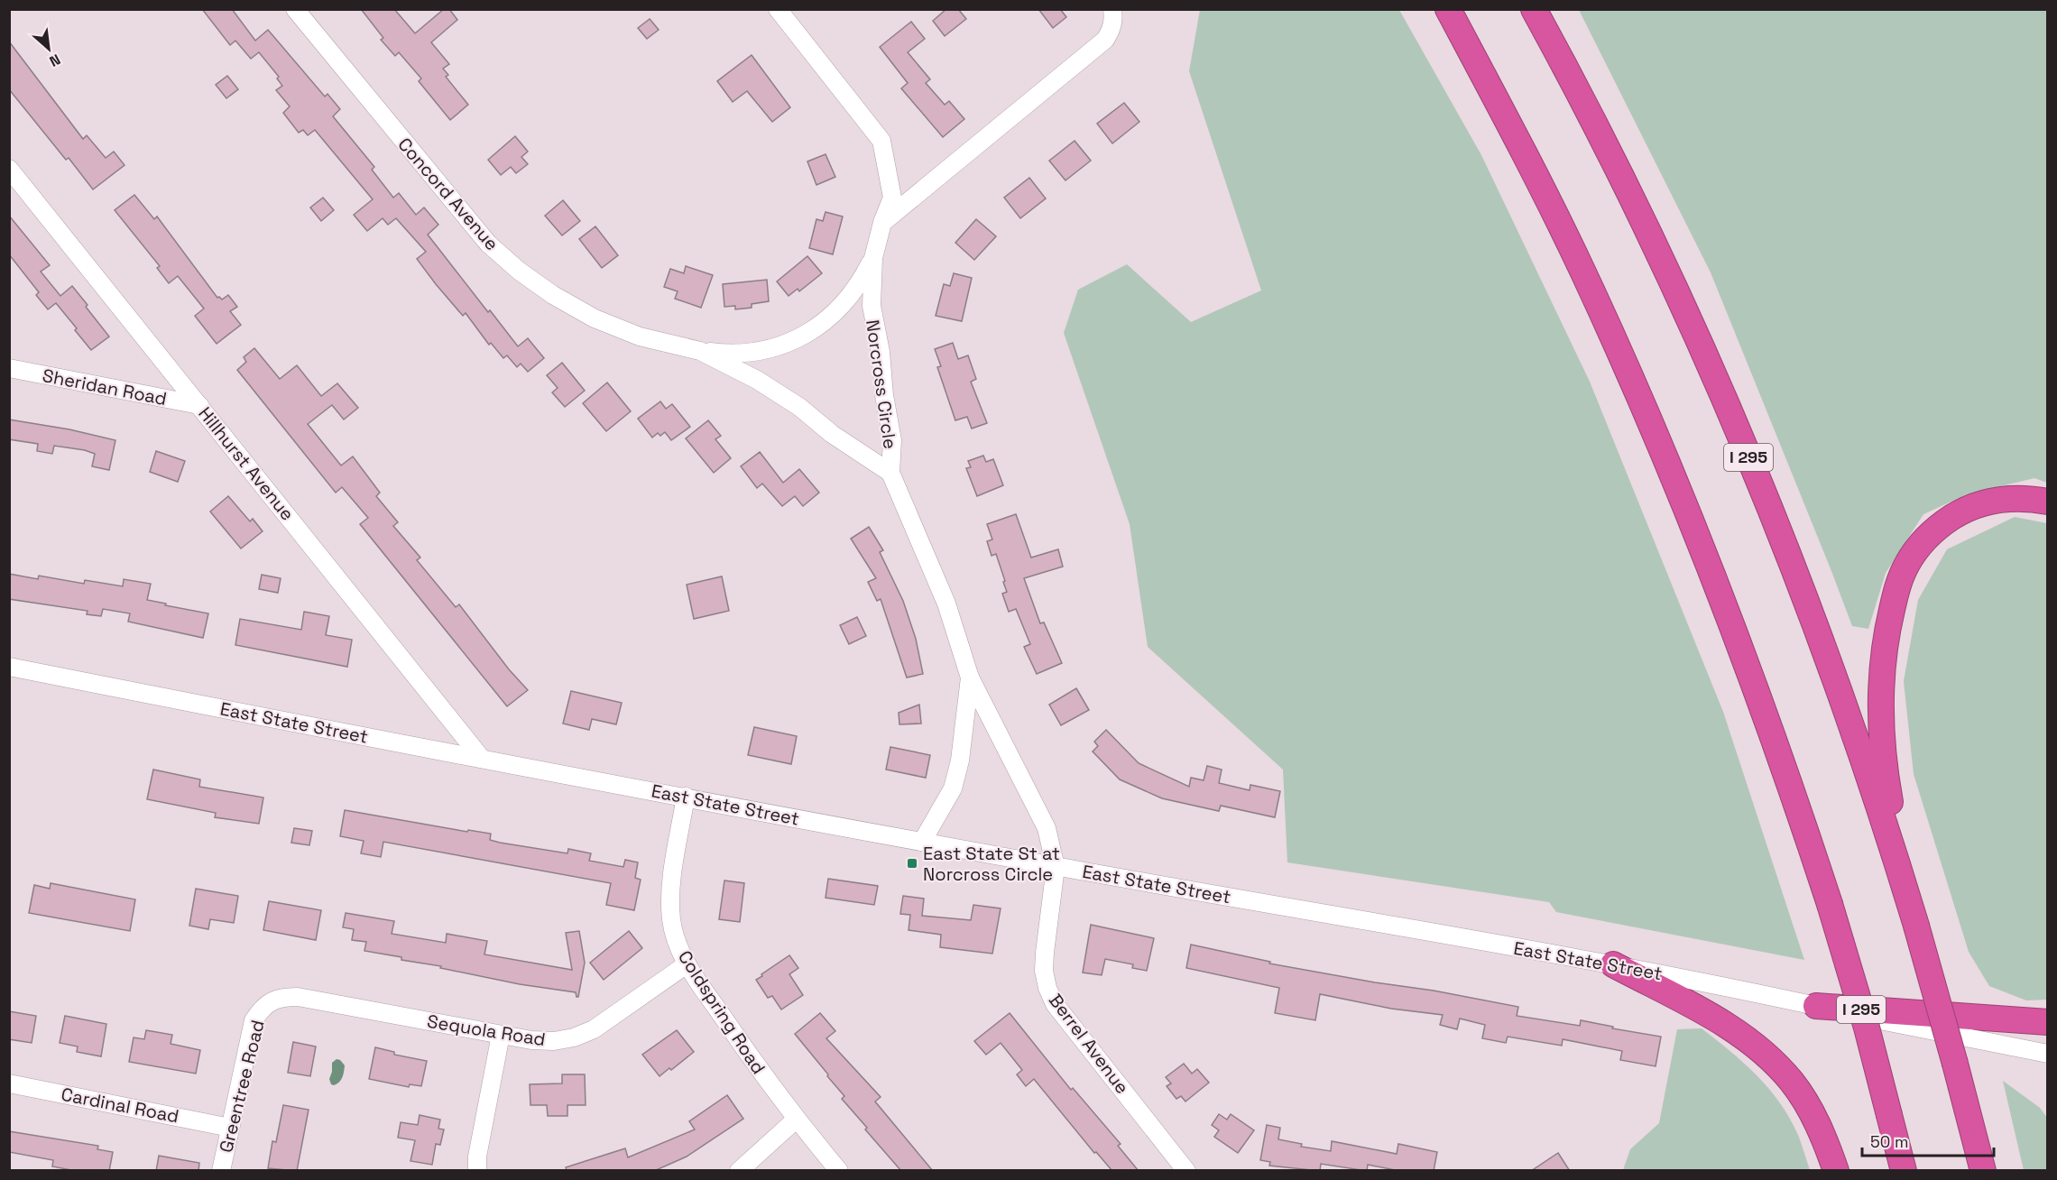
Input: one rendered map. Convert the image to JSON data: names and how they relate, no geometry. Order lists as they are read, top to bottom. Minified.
{"streets":{"highway":["I 295"],"street":["Concord Avenue","Norcross Circle","Sheridan Road","Hillhurst Avenue","East State Street","Coldspring Road","Sequola Road","Berrel Avenue","Greentree Road","Cardinal Road"]},"crossings":[["Concord Avenue","Norcross Circle"],["Norcross Circle","East State Street"],["Norcross Circle","Berrel Avenue"],["Sheridan Road","Hillhurst Avenue"],["Hillhurst Avenue","East State Street"],["East State Street","Coldspring Road"],["East State Street","Berrel Avenue"],["Coldspring Road","Sequola Road"],["Sequola Road","Greentree Road"],["Greentree Road","Cardinal Road"]],"places":{"transit":["East State St at Norcross Circle"]},"scale_bar":"50 m","north":"bottom right"}
